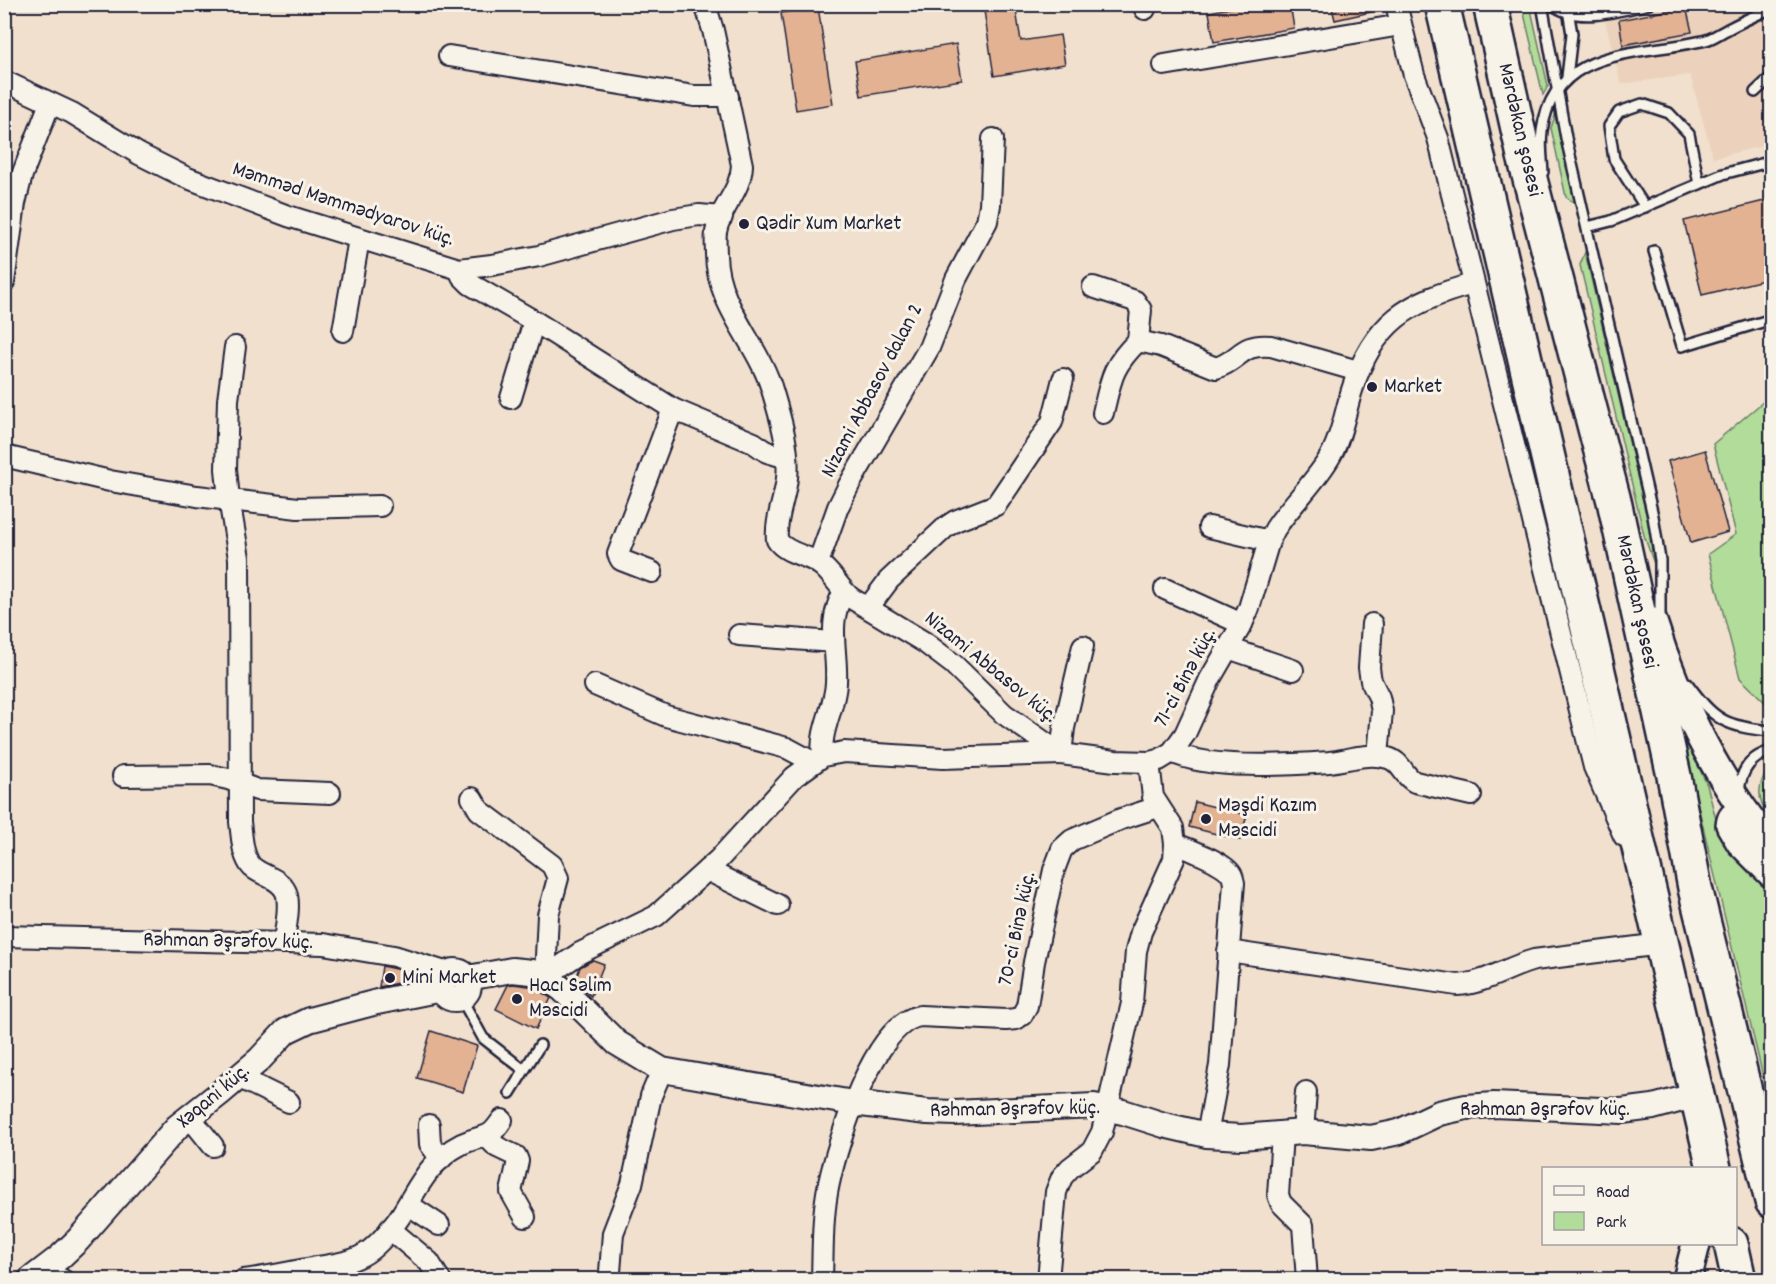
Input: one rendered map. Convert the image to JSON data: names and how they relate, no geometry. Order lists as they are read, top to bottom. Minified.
{"streets":{"highway":["Mərdəkan şosesi"],"street":["Məmməd Məmmədyarov küç.","Nizami Abbasov dalan 2","Nizami Abbasov küç.","71-ci Binə küç.","70-ci Binə küç.","Rəhman Əşrəfov küç.","Xəqani küç."]},"crossings":[["Mərdəkan şosesi","Rəhman Əşrəfov küç."],["Məmməd Məmmədyarov küç.","Nizami Abbasov küç."],["Nizami Abbasov dalan 2","Nizami Abbasov küç."],["Nizami Abbasov küç.","71-ci Binə küç."],["70-ci Binə küç.","Rəhman Əşrəfov küç."],["Rəhman Əşrəfov küç.","Xəqani küç."]],"places":["Qədir Xum Market","Market","Məşdi Kazım Məscidi","Mini Market","Hacı Səlim Məscidi"],"legend":["Road","Park"]}
